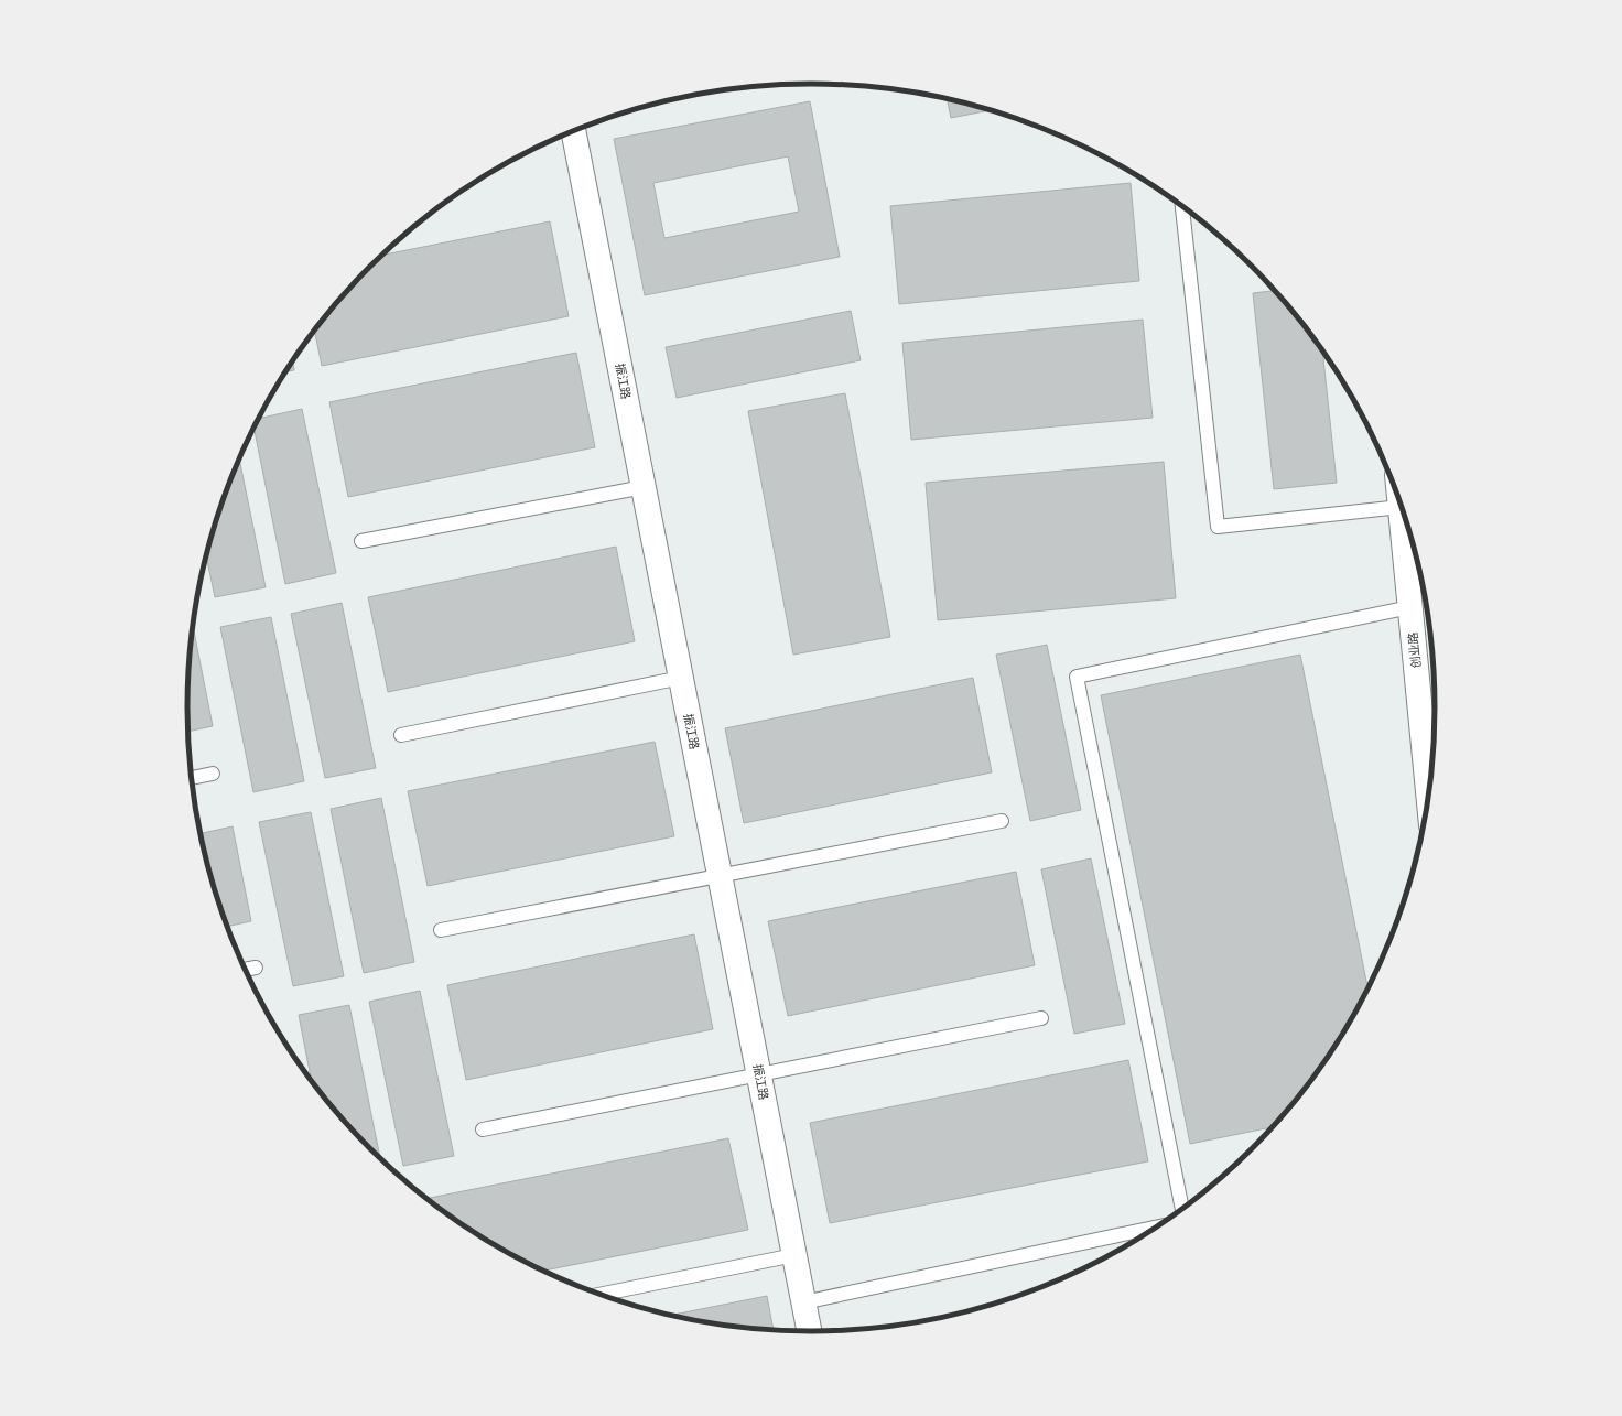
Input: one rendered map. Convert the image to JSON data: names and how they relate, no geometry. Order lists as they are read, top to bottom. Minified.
{"streets":{"street":["振江路","创业路"]}}
